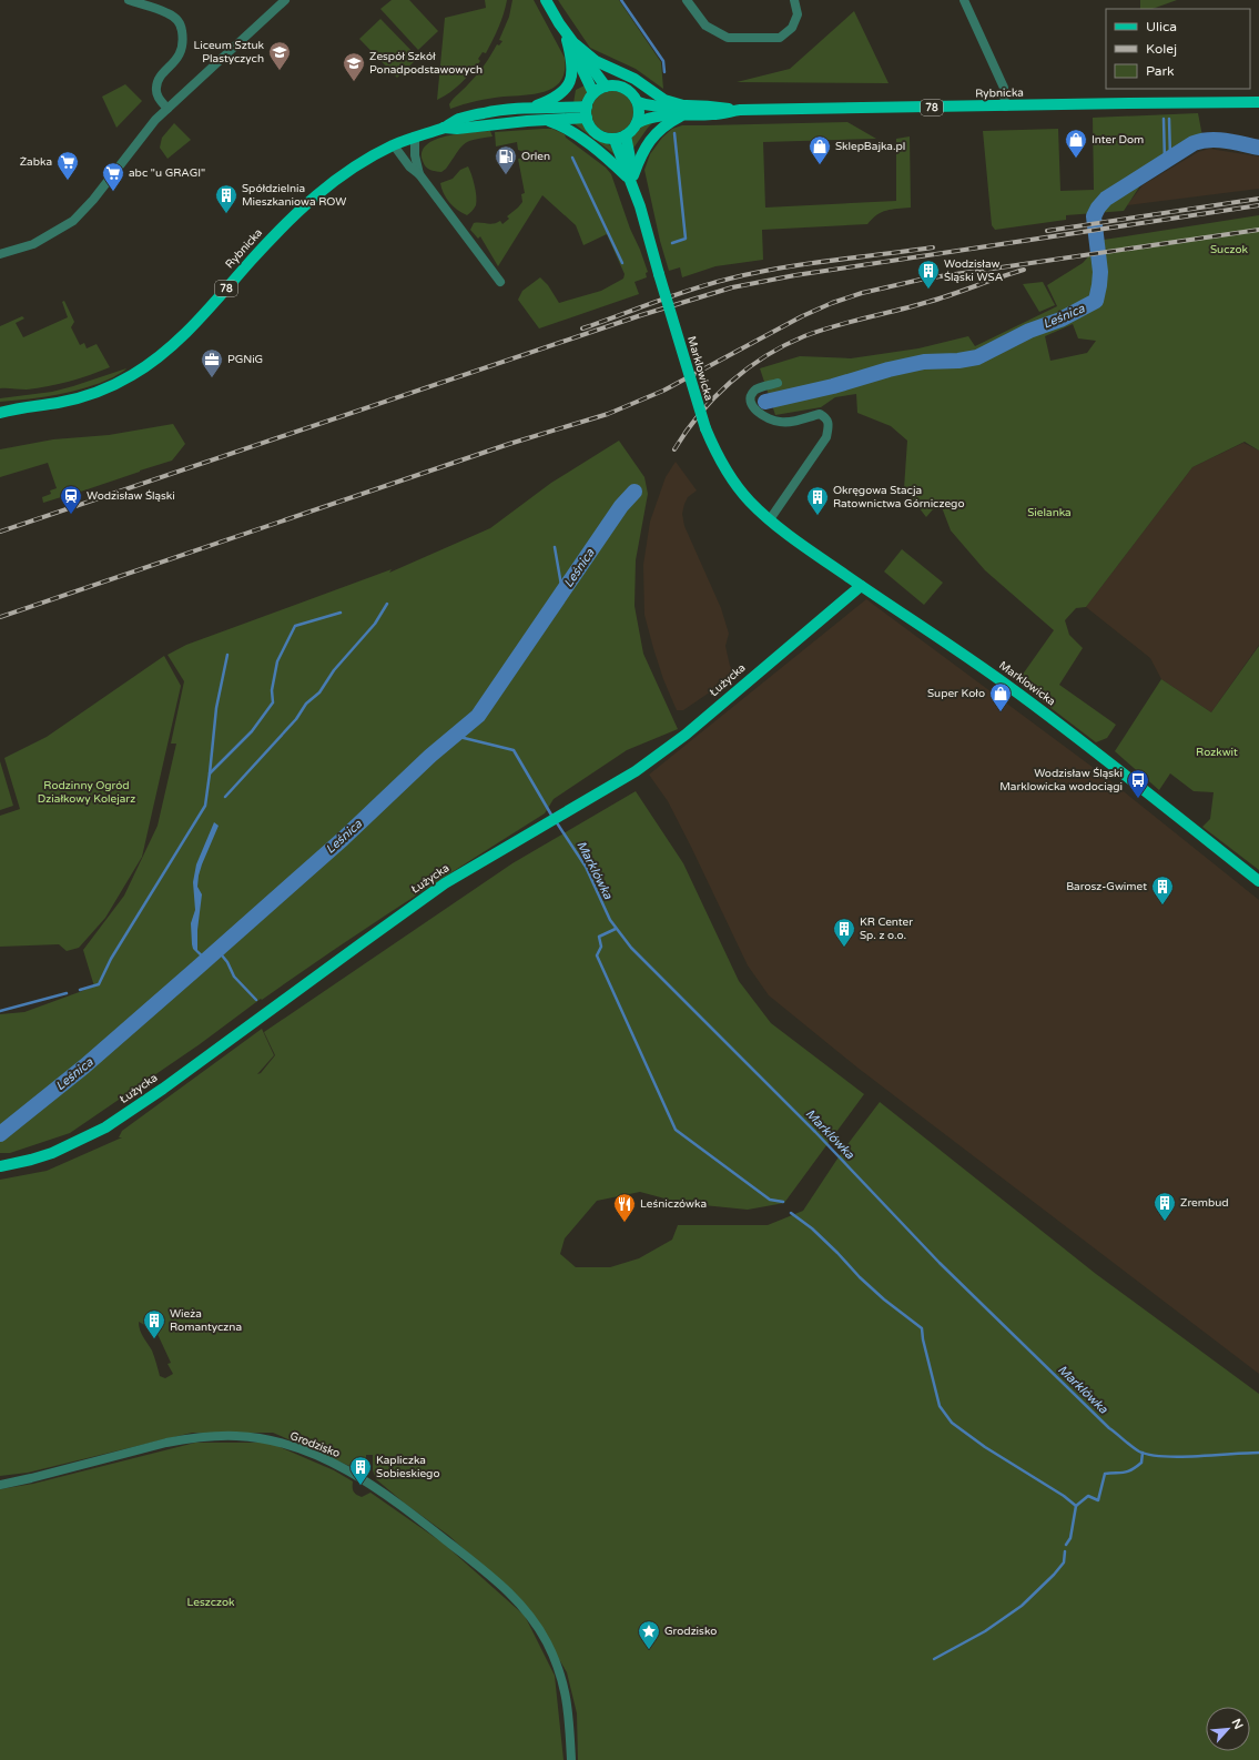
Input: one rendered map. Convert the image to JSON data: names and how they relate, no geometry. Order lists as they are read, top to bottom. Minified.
{"streets":{"main road":["Rybnicka","78","Marklowicka","Łużycka"],"street":["Grodzisko"]},"crossings":[["Rybnicka","78"],["Rybnicka","Marklowicka"],["78","Marklowicka"],["Marklowicka","Łużycka"]],"water":["Leśnica","Marklówka"],"parks":["Suczok","Sielanka","Rozkwit","Rodzinny Ogród Działkowy Kolejarz","Leszczok"],"places":{"school or university":["Liceum Sztuk Plastyczych","Zespół Szkół Ponadpodstawowych"],"shop":["Inter Dom","SklepBajka.pl","Super Koło"],"fuel station":["Orlen"],"supermarket":["Żabka","abc \"u GRAGI\""],"building":["Spółdzielnia Mieszkaniowa ROW","Wodzisław Śląski WSA","Okręgowa Stacja Ratownictwa Górniczego","Barosz-Gwimet","KR Center Sp. z o.o.","Zrembud","Wieża Romantyczna","Kapliczka Sobieskiego"],"office":["PGNiG"],"station":["Wodzisław Śląski"],"bus stop":["Wodzisław Śląski Marklowicka wodociągi"],"restaurant":["Leśniczówka"],"place":["Grodzisko"]},"legend":["Ulica","Kolej","Park"],"north":"top right"}
